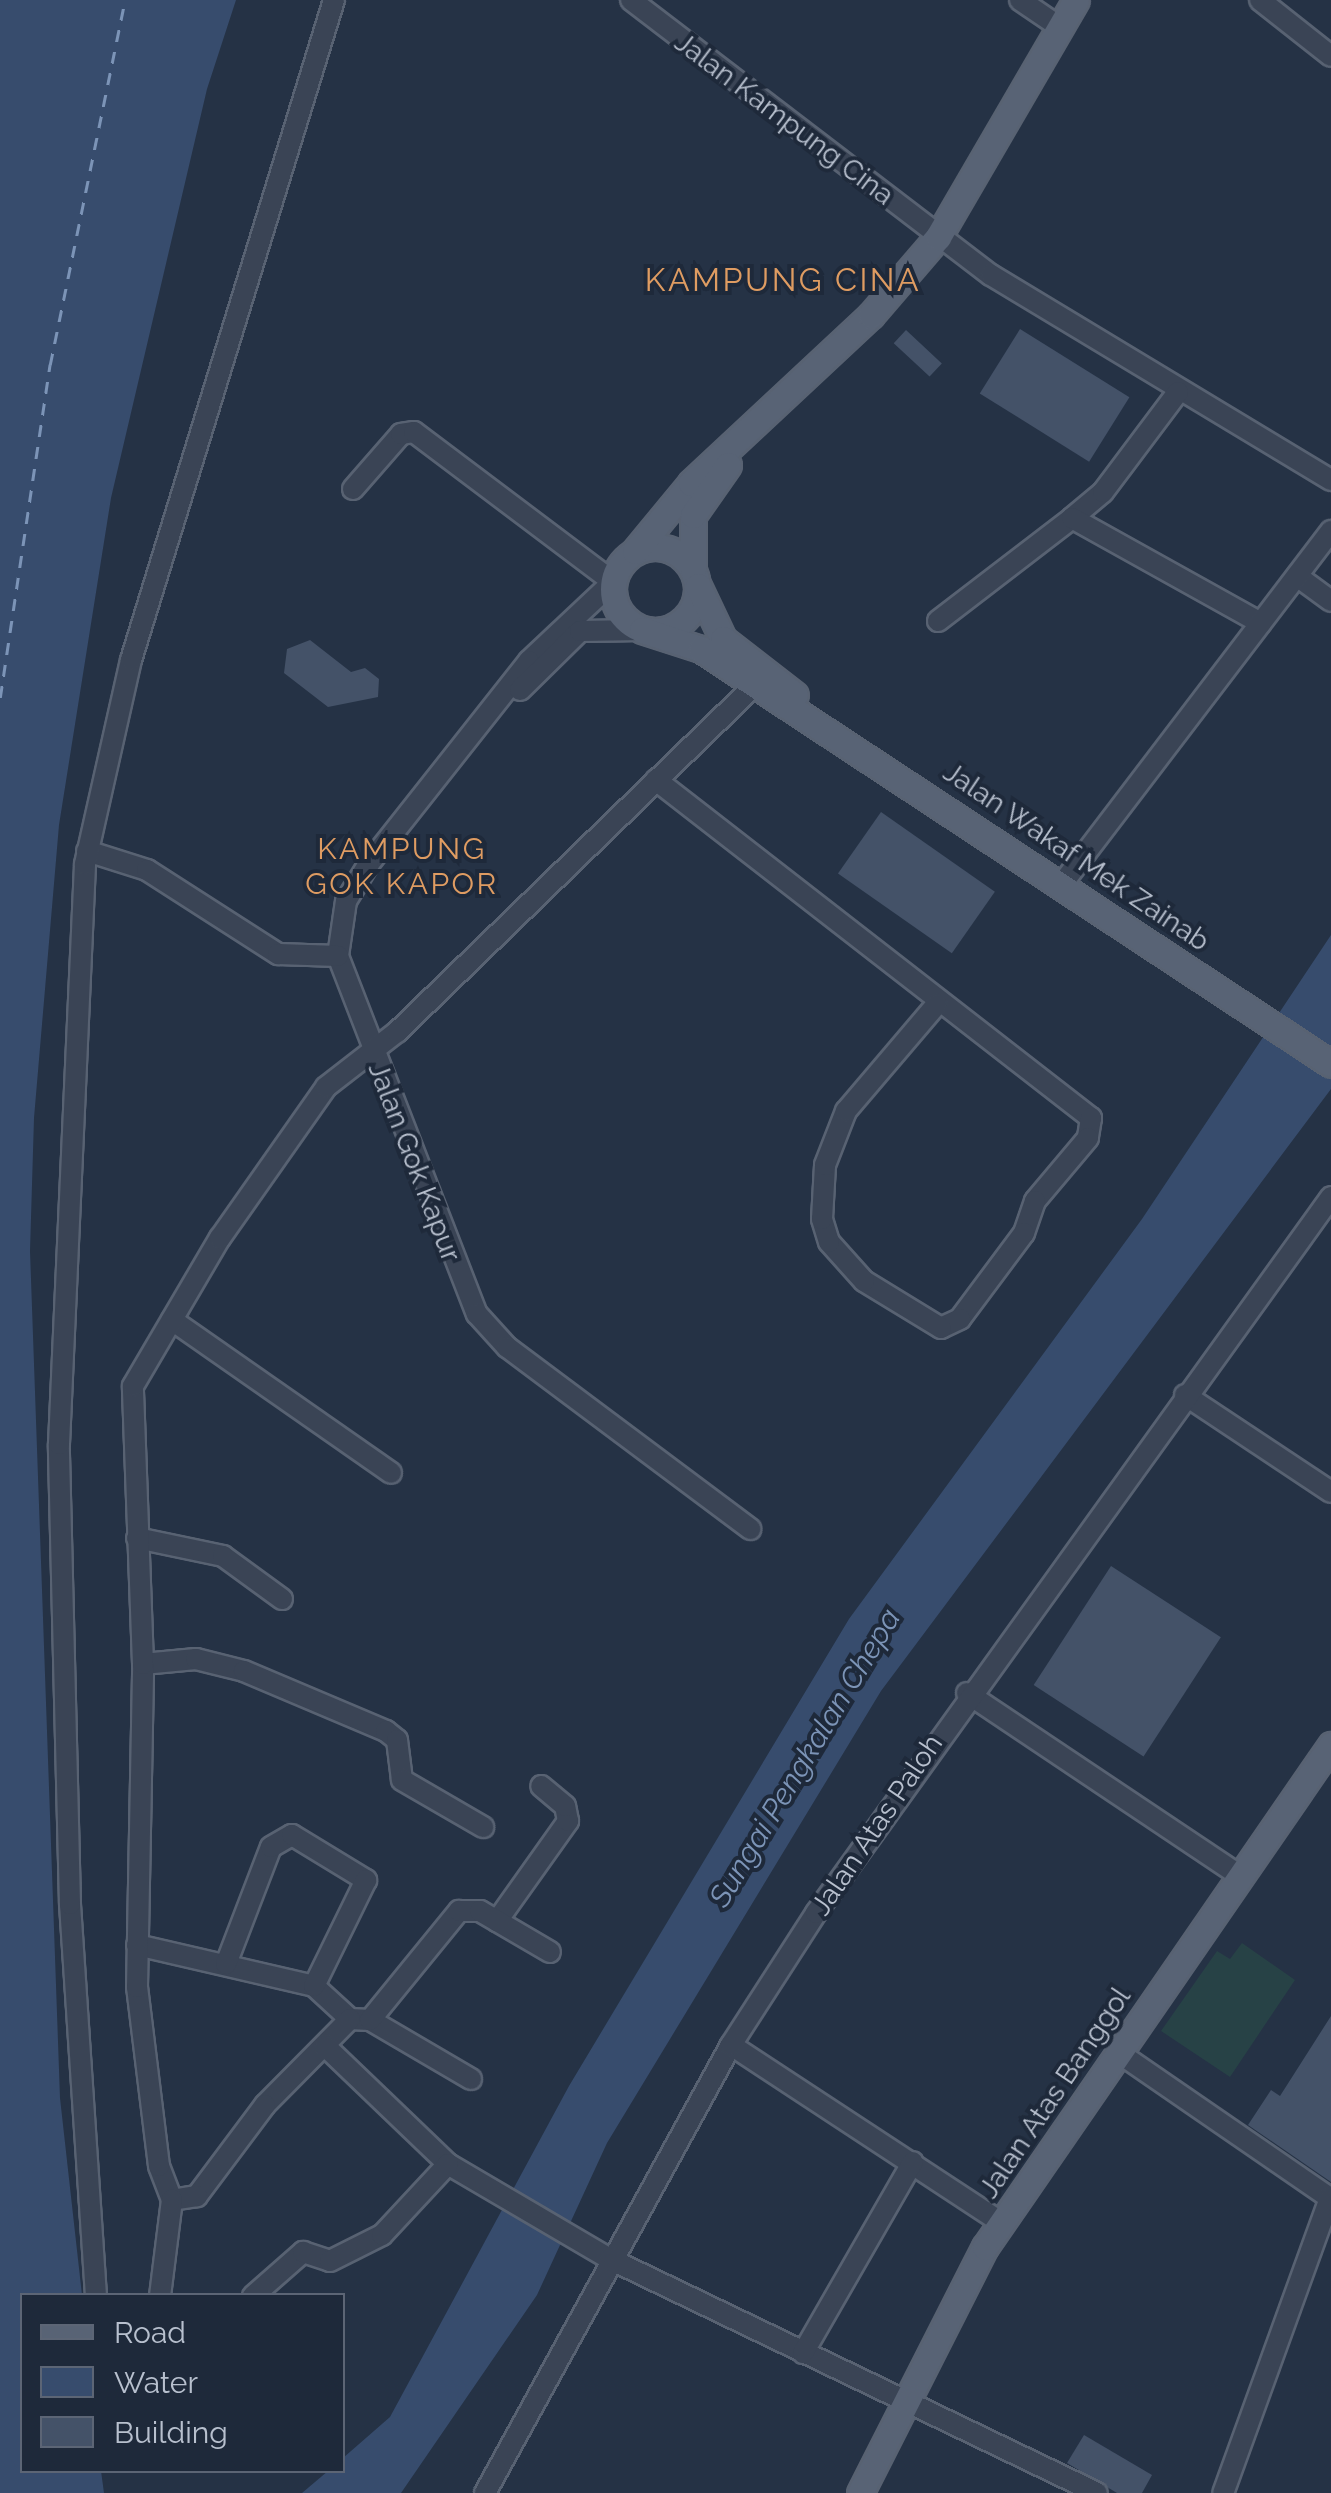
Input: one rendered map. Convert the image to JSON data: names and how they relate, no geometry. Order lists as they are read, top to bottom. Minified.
{"streets":{"main road":["Jalan Wakaf Mek Zainab","Jalan Atas Banggol"],"street":["Jalan Kampung Cina","Jalan Gok Kapur","Jalan Atas Paloh"]},"crossings":[["Jalan Wakaf Mek Zainab","Jalan Gok Kapur"]],"districts":["KAMPUNG CINA","KAMPUNG GOK KAPOR"],"water":["Sungai Pengkalan Chepa"],"legend":["Road","Water","Building"]}
